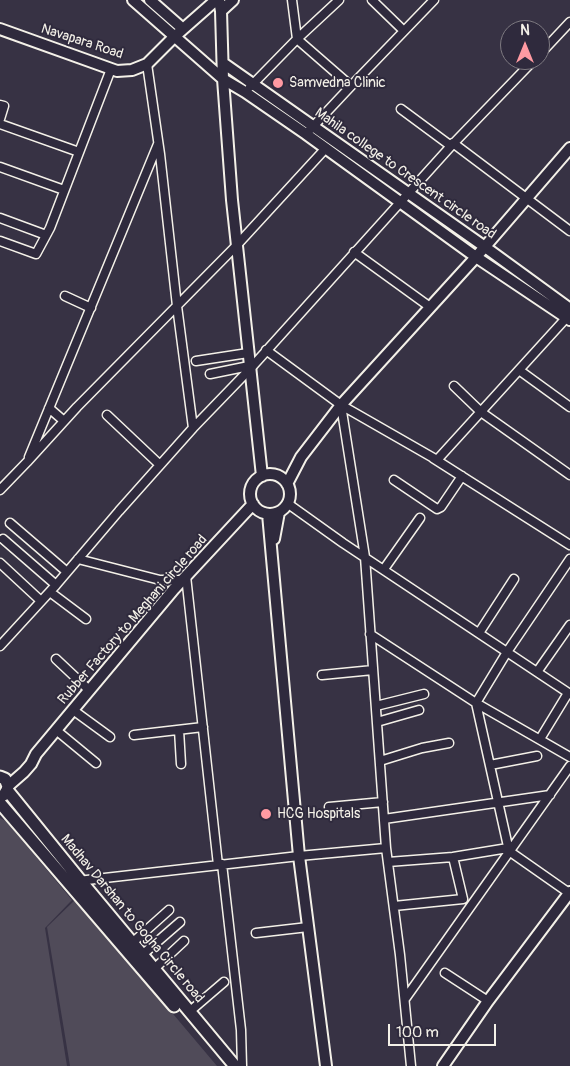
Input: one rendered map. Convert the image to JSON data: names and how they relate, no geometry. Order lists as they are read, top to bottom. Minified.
{"streets":{"main road":["Madhav Darshan to Gogha Circle road"],"street":["Navapara Road","Mahila college to Crescent circle road","Rubber Factory to Meghani circle road"]},"crossings":[["Navapara Road","Mahila college to Crescent circle road"],["Rubber Factory to Meghani circle road","Madhav Darshan to Gogha Circle road"]],"places":["Samvedna Clinic","HCG Hospitals"],"scale_bar":"100 m","north":"top"}
